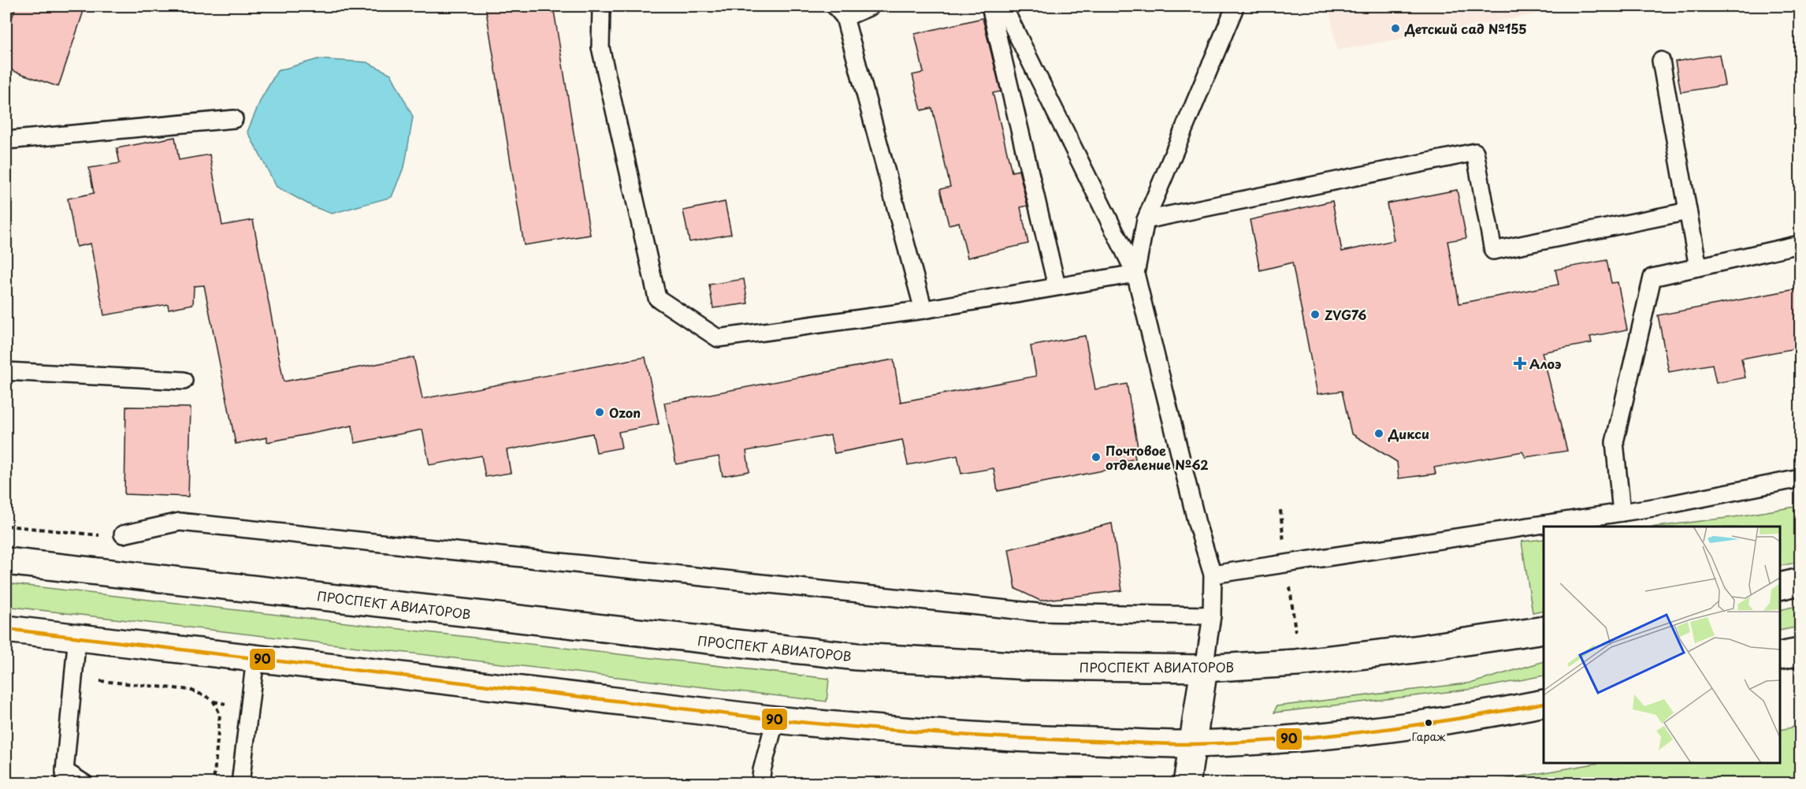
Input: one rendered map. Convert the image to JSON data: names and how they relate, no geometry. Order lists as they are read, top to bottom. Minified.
{"streets":{"main road":["ПРОСПЕКТ АВИАТОРОВ"]},"places":{"other":["Детский сад №155","ZVG76","Ozon","Дикси","Почтовое отделение №62","Гараж"],"health":["Алоэ"]},"lines":["transit line 90"]}
